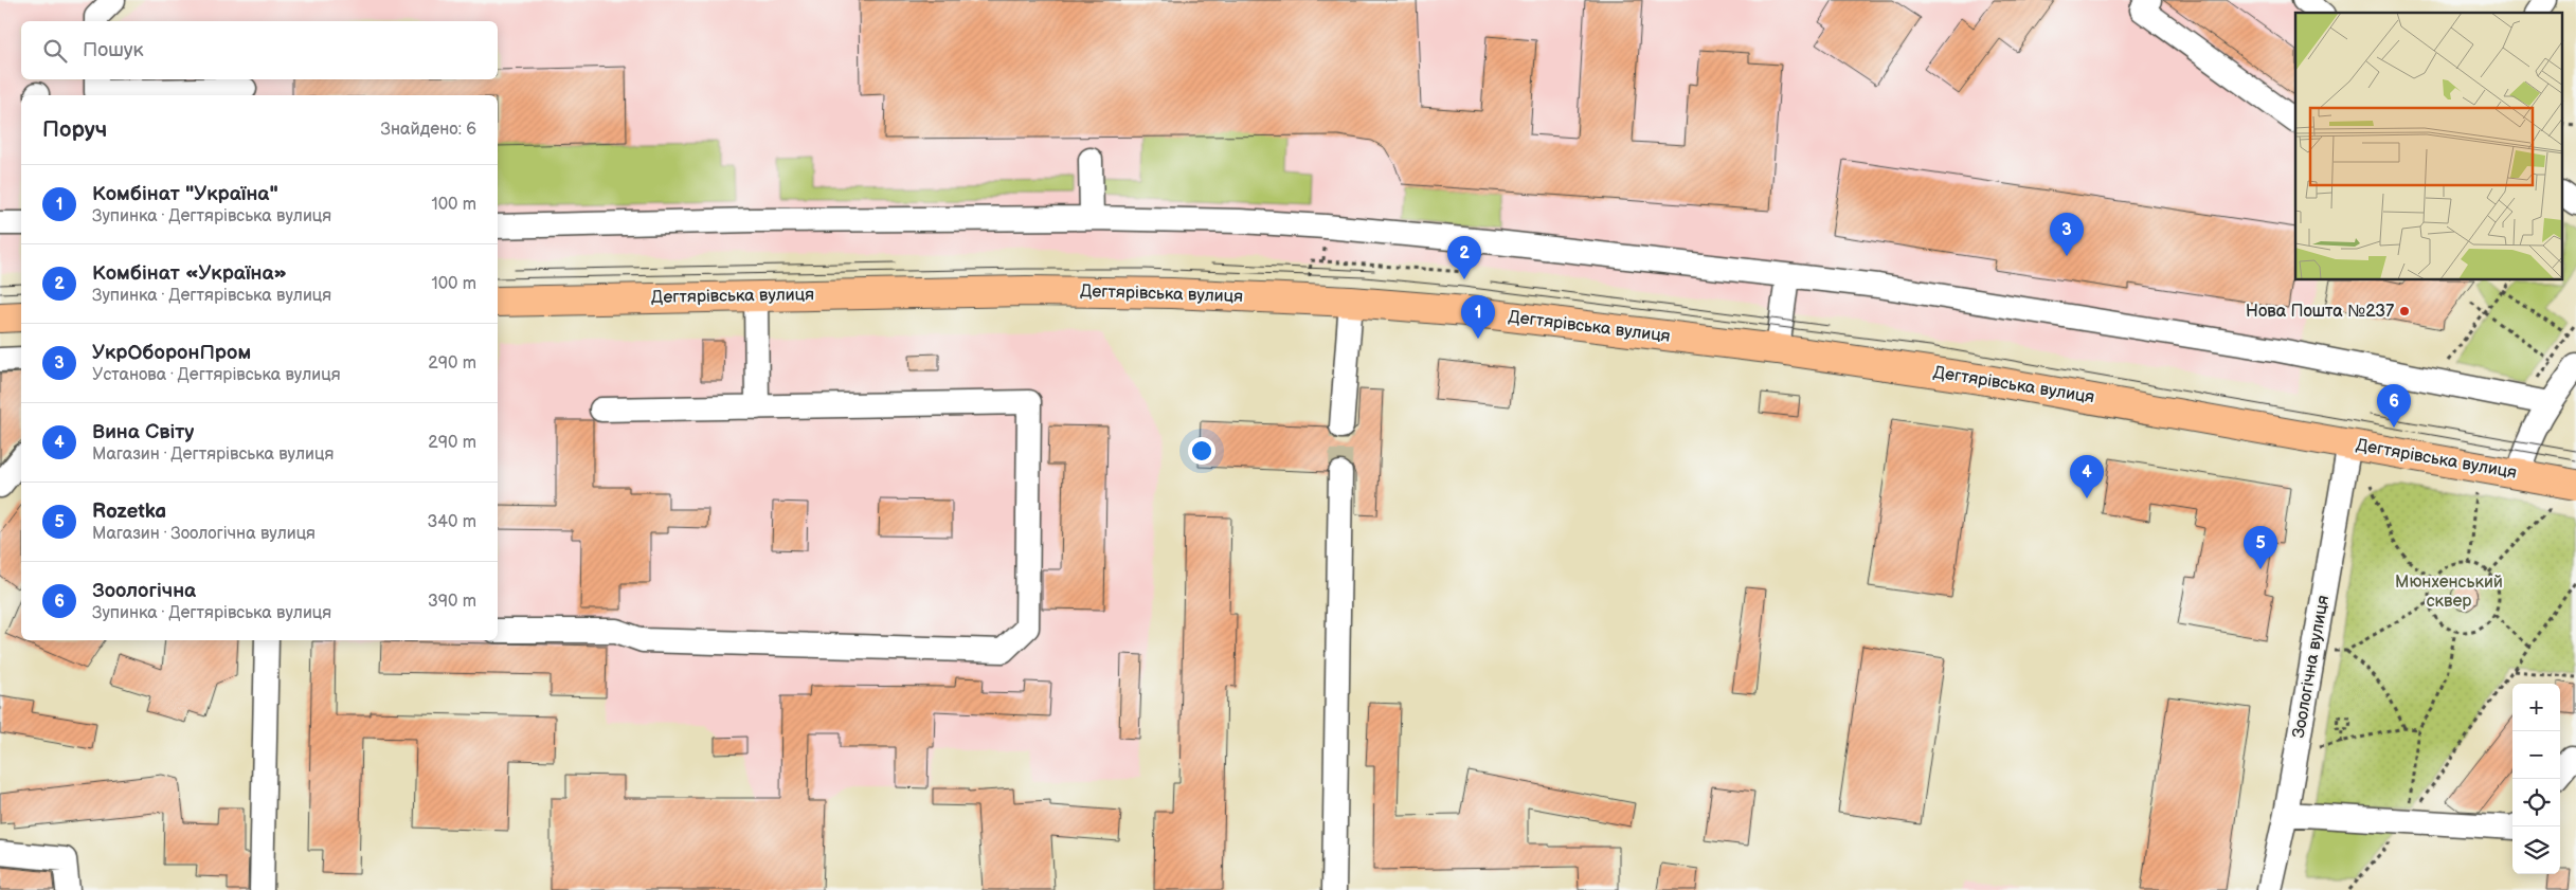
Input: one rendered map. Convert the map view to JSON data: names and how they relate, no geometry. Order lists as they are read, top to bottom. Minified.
{"streets":{"main road":["Дегтярівська вулиця"],"street":["Зоологічна вулиця"]},"crossings":[["Дегтярівська вулиця","Зоологічна вулиця"]],"parks":["Мюнхенський сквер"],"places":["Нова Пошта №237"],"page":{"search":"Пошук","heading":["Поруч","Знайдено: 6"],"list":[{"mark":"1","name":"Комбінат \"Україна\"","note":"Зупинка · Дегтярівська вулиця","value":"100 m"},{"mark":"2","name":"Комбінат «Україна»","note":"Зупинка · Дегтярівська вулиця","value":"100 m"},{"mark":"3","name":"УкрОборонПром","note":"Установа · Дегтярівська вулиця","value":"290 m"},{"mark":"4","name":"Вина Світу","note":"Магазин · Дегтярівська вулиця","value":"290 m"},{"mark":"5","name":"Rozetka","note":"Магазин · Зоологічна вулиця","value":"340 m"},{"mark":"6","name":"Зоологічна","note":"Зупинка · Дегтярівська вулиця","value":"390 m"}],"pins":["3","2","1","6","4","5"],"map_buttons":["+","−"]}}
